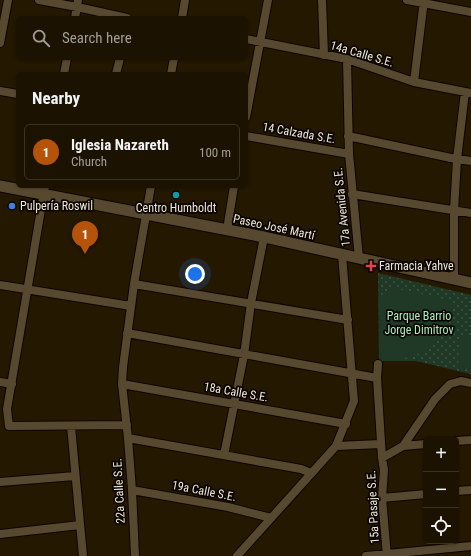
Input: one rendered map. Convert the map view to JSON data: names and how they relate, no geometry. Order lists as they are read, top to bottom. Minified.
{"streets":{"main road":["Paseo José Martí"],"street":["14a Calle S.E.","14 Calzada S.E.","17a Avenida S.E.","18a Calle S.E.","22a Calle S.E.","19a Calle S.E.","15a Pasaje S.E."]},"crossings":[["14a Calle S.E.","17a Avenida S.E."],["14 Calzada S.E.","17a Avenida S.E."],["17a Avenida S.E.","Paseo José Martí"],["Paseo José Martí","22a Calle S.E."],["18a Calle S.E.","22a Calle S.E."],["22a Calle S.E.","19a Calle S.E."]],"parks":["Parque Barrio Jorge Dimitrov"],"places":{"other":["Centro Humboldt","Pulpería Roswil"],"health":["Farmacia Yahve"]},"page":{"search":"Search here","heading":"Nearby","list":[{"mark":"1","name":"Iglesia Nazareth","note":"Church","value":"100 m"}],"pins":"1","map_buttons":["+","−"]}}
